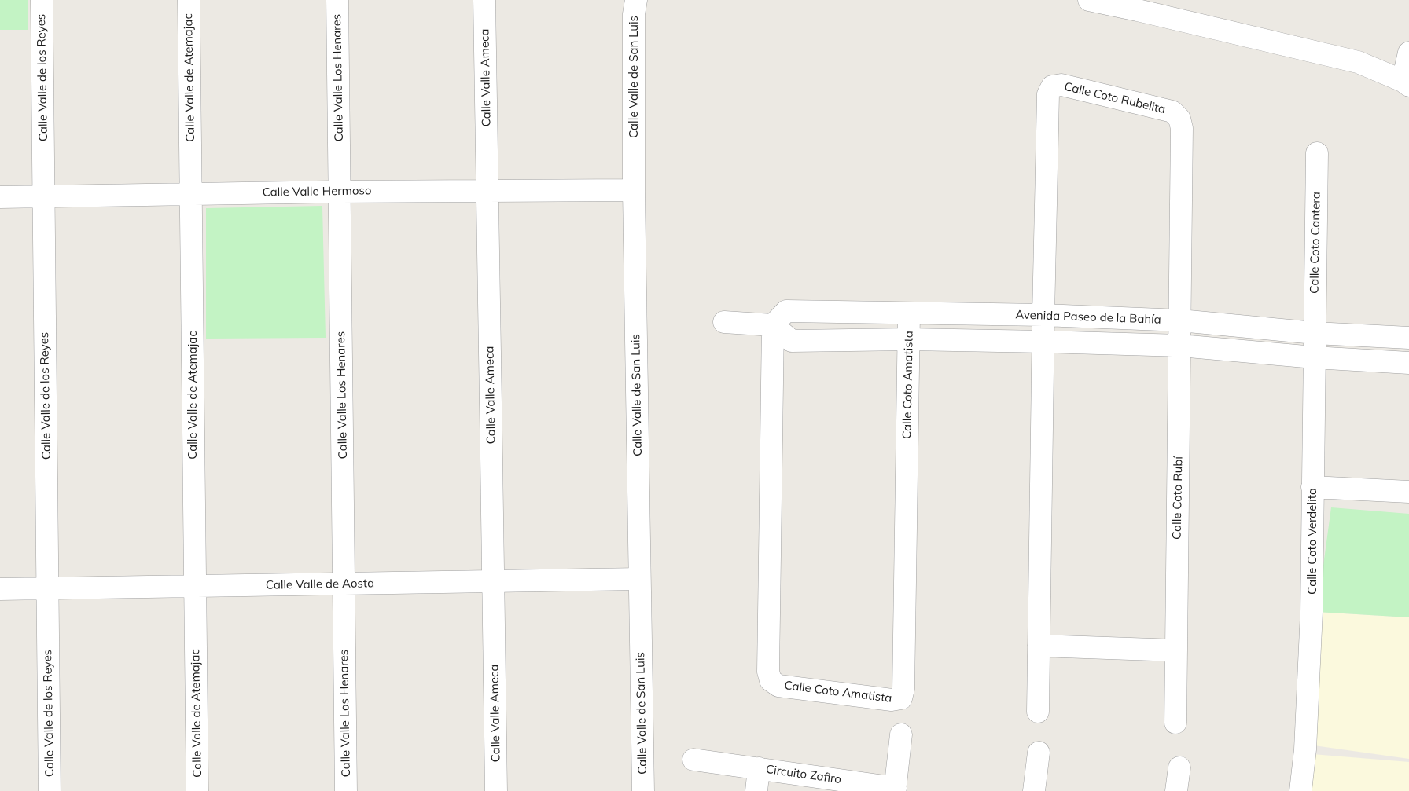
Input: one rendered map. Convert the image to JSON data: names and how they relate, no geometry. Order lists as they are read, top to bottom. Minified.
{"streets":{"street":["Calle Valle de San Luis","Calle Valle de los Reyes","Calle Valle de Atemajac","Calle Valle Los Henares","Calle Valle Ameca","Calle Coto Rubelita","Calle Valle Hermoso","Calle Coto Cantera","Avenida Paseo de la Bahía","Calle Coto Amatista","Calle Coto Rubí","Calle Coto Verdelita","Calle Valle de Aosta","Circuito Zafiro"]},"crossings":[["Calle Valle de San Luis","Calle Valle Hermoso"],["Calle Valle de San Luis","Calle Valle de Aosta"],["Calle Valle de los Reyes","Calle Valle Hermoso"],["Calle Valle de los Reyes","Calle Valle de Aosta"],["Calle Valle de Atemajac","Calle Valle Hermoso"],["Calle Valle de Atemajac","Calle Valle de Aosta"],["Calle Valle Los Henares","Calle Valle Hermoso"],["Calle Valle Los Henares","Calle Valle de Aosta"],["Calle Valle Ameca","Calle Valle Hermoso"],["Calle Valle Ameca","Calle Valle de Aosta"],["Calle Coto Rubelita","Avenida Paseo de la Bahía"],["Calle Coto Rubelita","Calle Coto Rubí"],["Calle Coto Cantera","Avenida Paseo de la Bahía"],["Calle Coto Cantera","Calle Coto Verdelita"],["Avenida Paseo de la Bahía","Calle Coto Amatista"],["Avenida Paseo de la Bahía","Calle Coto Rubí"],["Avenida Paseo de la Bahía","Calle Coto Verdelita"]]}
